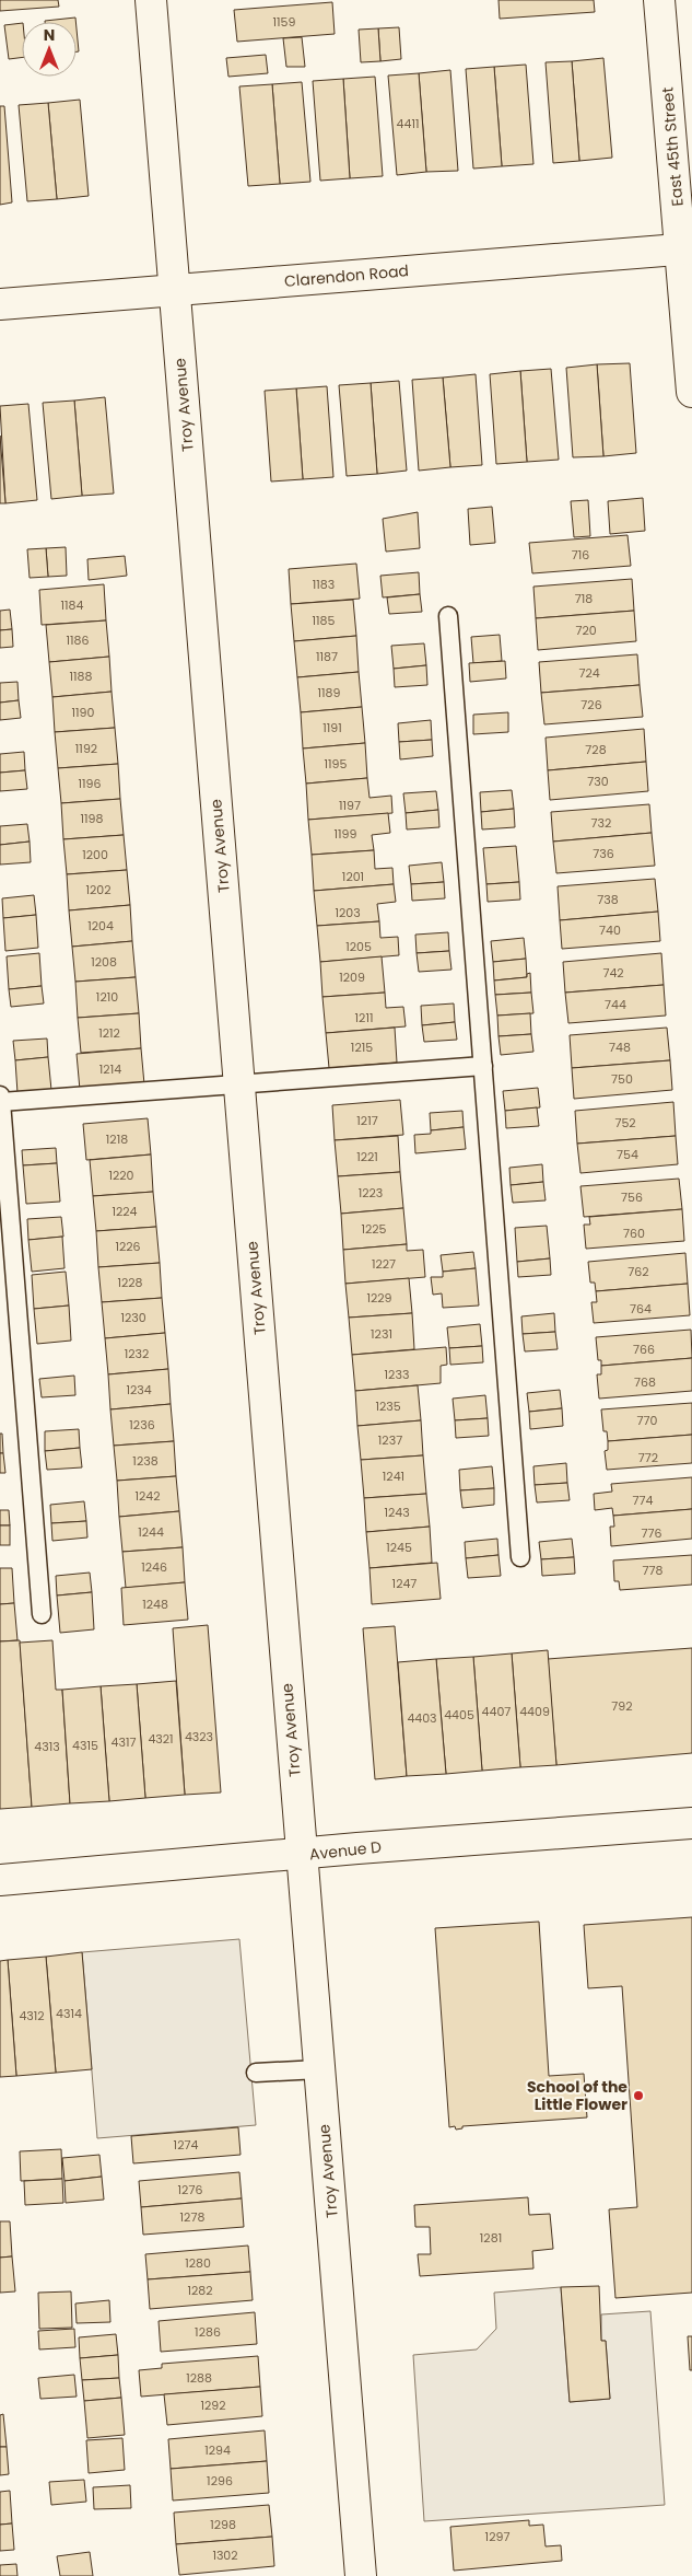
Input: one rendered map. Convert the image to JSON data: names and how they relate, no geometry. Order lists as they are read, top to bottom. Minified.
{"streets":{"street":["East 45th Street","Clarendon Road","Troy Avenue","Avenue D"]},"crossings":[["East 45th Street","Clarendon Road"],["Clarendon Road","Troy Avenue"],["Troy Avenue","Avenue D"]],"places":["School of the Little Flower"],"house_numbers":["1159","4411","716","1183","718","1184","1185","720","1186","1187","724","1188","1189","726","1190","1191","1192","728","1195","730","1196","1197","1198","732","1199","736","1200","1201","1202","738","1203","1204","740","1205","1208","742","1209","1210","744","1211","1212","1215","748","1214","750","1217","752","1218","754","1221","1220","1223","756","1224","1225","760","1226","1227","762","1228","1229","764","1230","1231","766","1232","1233","768","1234","1235","770","1236","1237","772","1238","1241","1242","774","1243","1244","776","1245","1246","778","1247","1248","792","4407","4409","4405","4403","4323","4321","4317","4315","4313","4314","4312","1274","1276","1278","1281","1280","1282","1286","1288","1292","1294","1296","1298","1297","1302"],"north":"top"}
